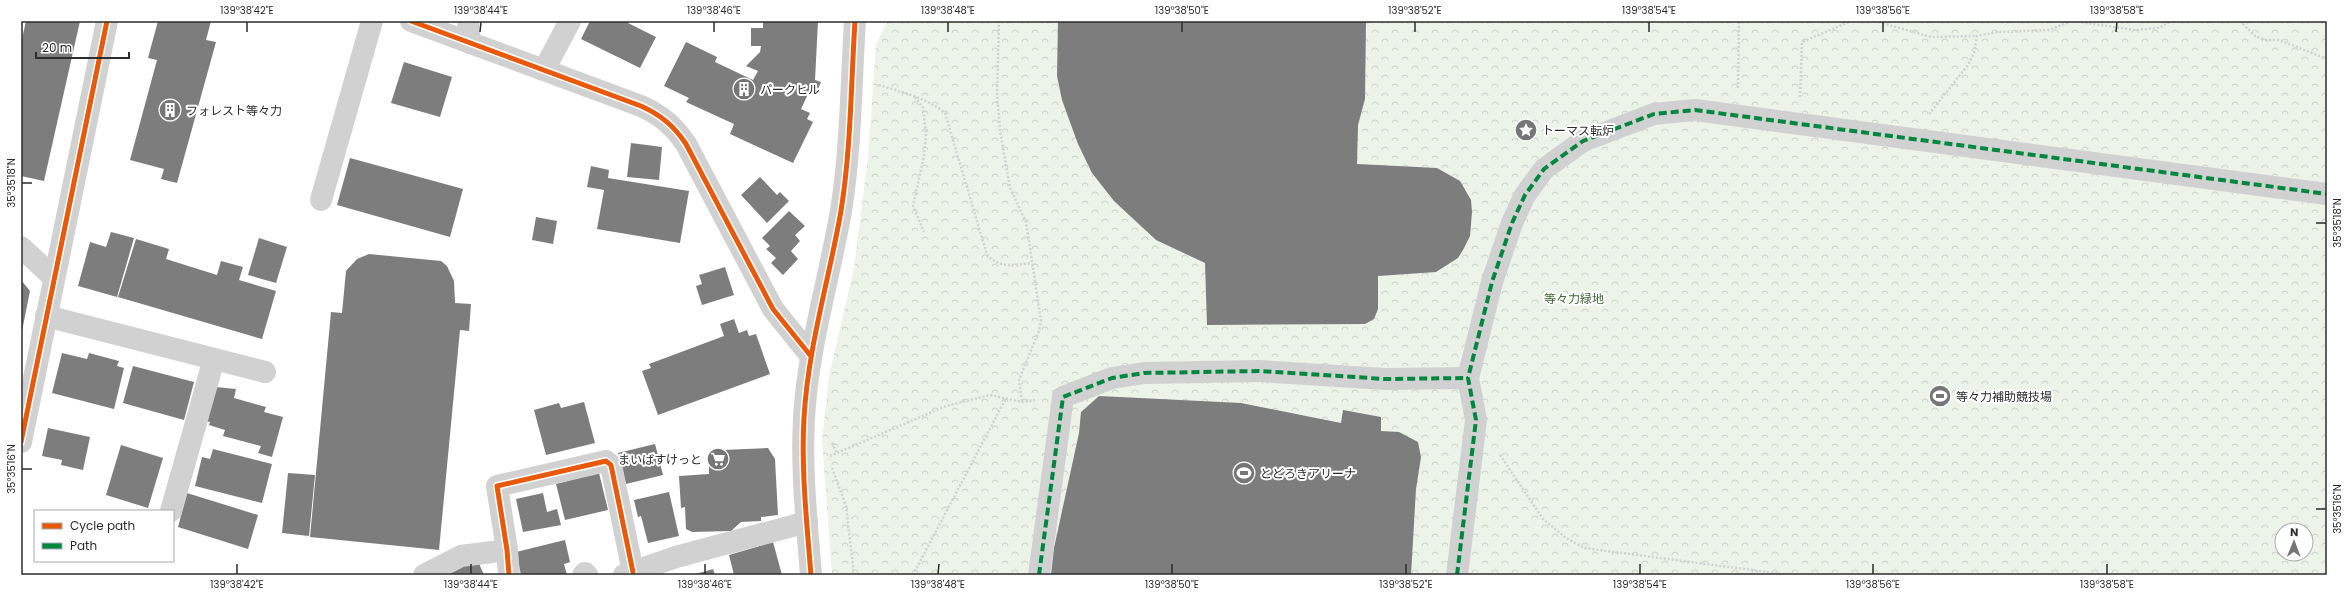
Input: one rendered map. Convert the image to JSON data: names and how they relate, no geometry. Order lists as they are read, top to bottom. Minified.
{"parks":["等々力緑地"],"places":{"building":["パークヒル","フォレスト等々力"],"place":["トーマス転炉"],"sports":["等々力補助競技場","とどろきアリーナ"],"supermarket":["まいばすけっと"]},"legend":["Cycle path","Path"],"scale_bar":"20 m","north":"top","coordinates":["139°38'42\"E","139°38'44\"E","139°38'46\"E","139°38'48\"E","139°38'50\"E","139°38'52\"E","139°38'54\"E","139°38'56\"E","139°38'58\"E","35°35'18\"N","35°35'16\"N"]}
